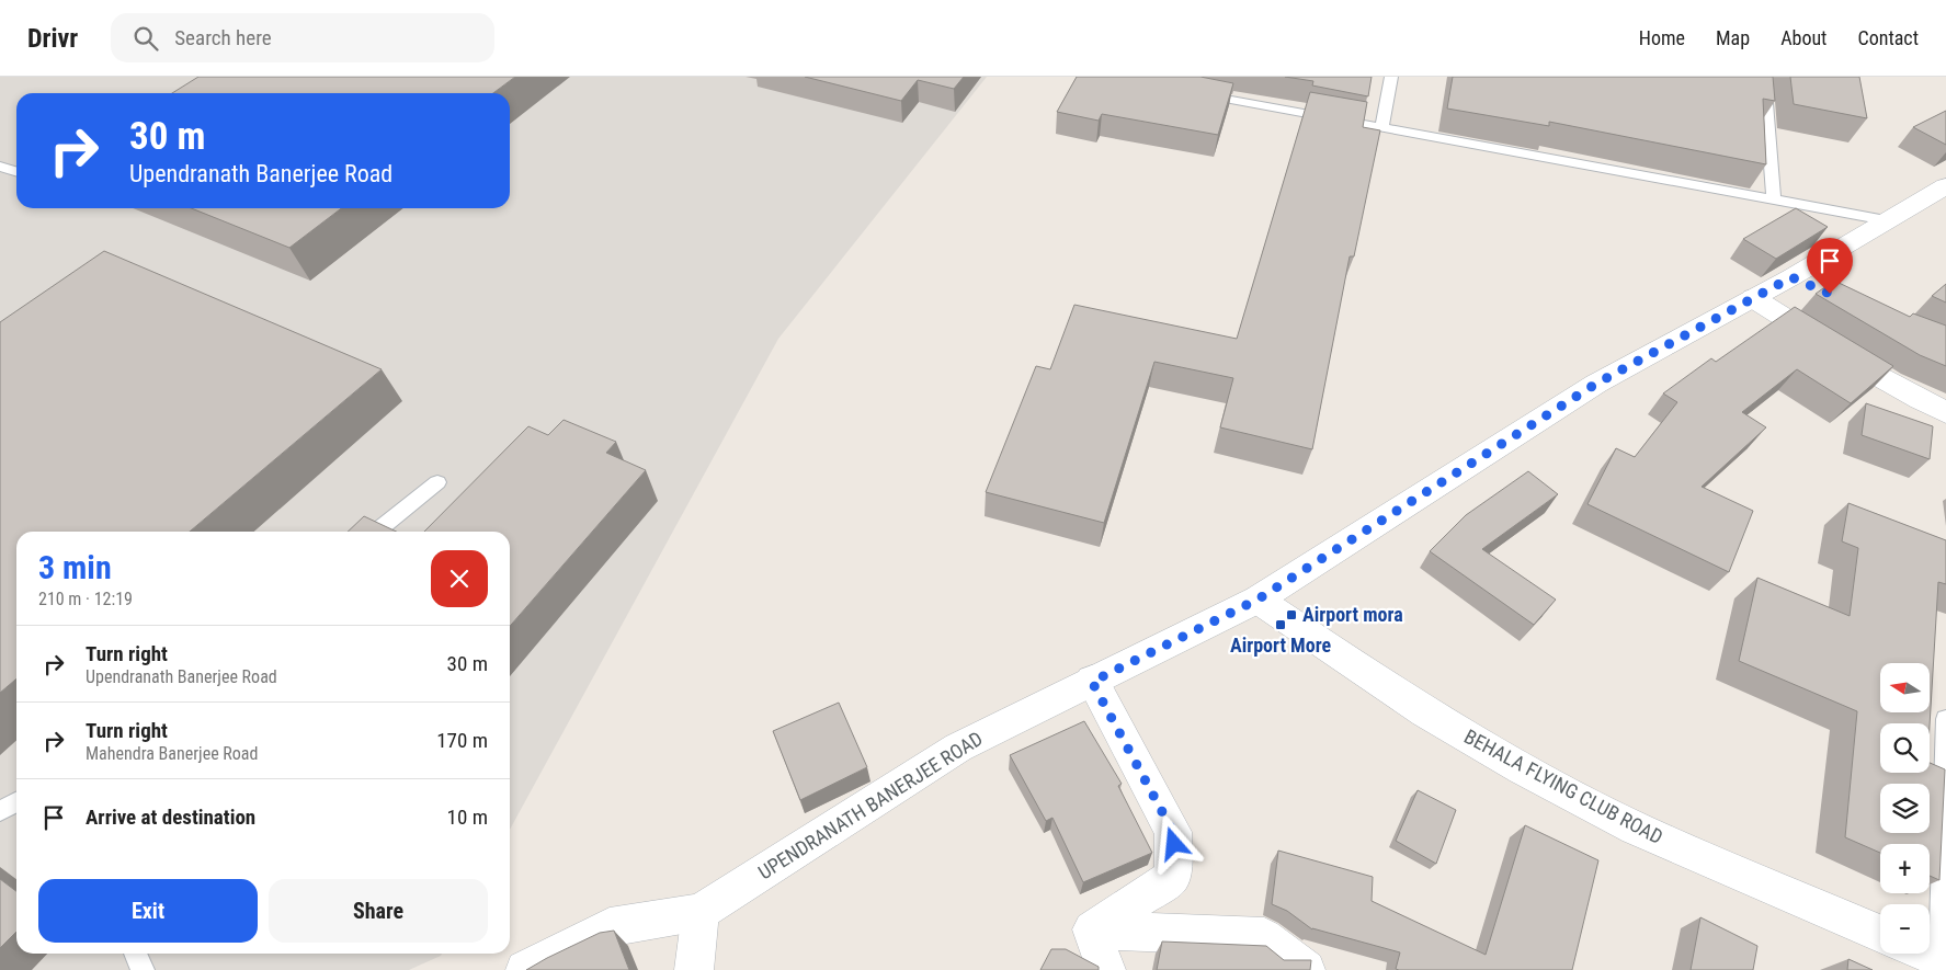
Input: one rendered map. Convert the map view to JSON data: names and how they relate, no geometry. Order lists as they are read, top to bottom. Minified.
{"streets":{"street":["BEHALA FLYING CLUB ROAD","UPENDRANATH BANERJEE ROAD"]},"crossings":[["BEHALA FLYING CLUB ROAD","UPENDRANATH BANERJEE ROAD"]],"places":{"transit":["Airport mora","Airport More"]},"north":"left","page":{"header":"Drivr","search":"Search here","nav":["Home","Map","About","Contact"],"turn":["30 m","Upendranath Banerjee Road"],"heading":["3 min","210 m · 12:19"],"list":[{"name":"Turn right","note":"Upendranath Banerjee Road","value":"30 m"},{"name":"Turn right","note":"Mahendra Banerjee Road","value":"170 m"},{"name":"Arrive at destination","value":"10 m"}],"map_buttons":["+","−"],"buttons":["Exit","Share"]}}
